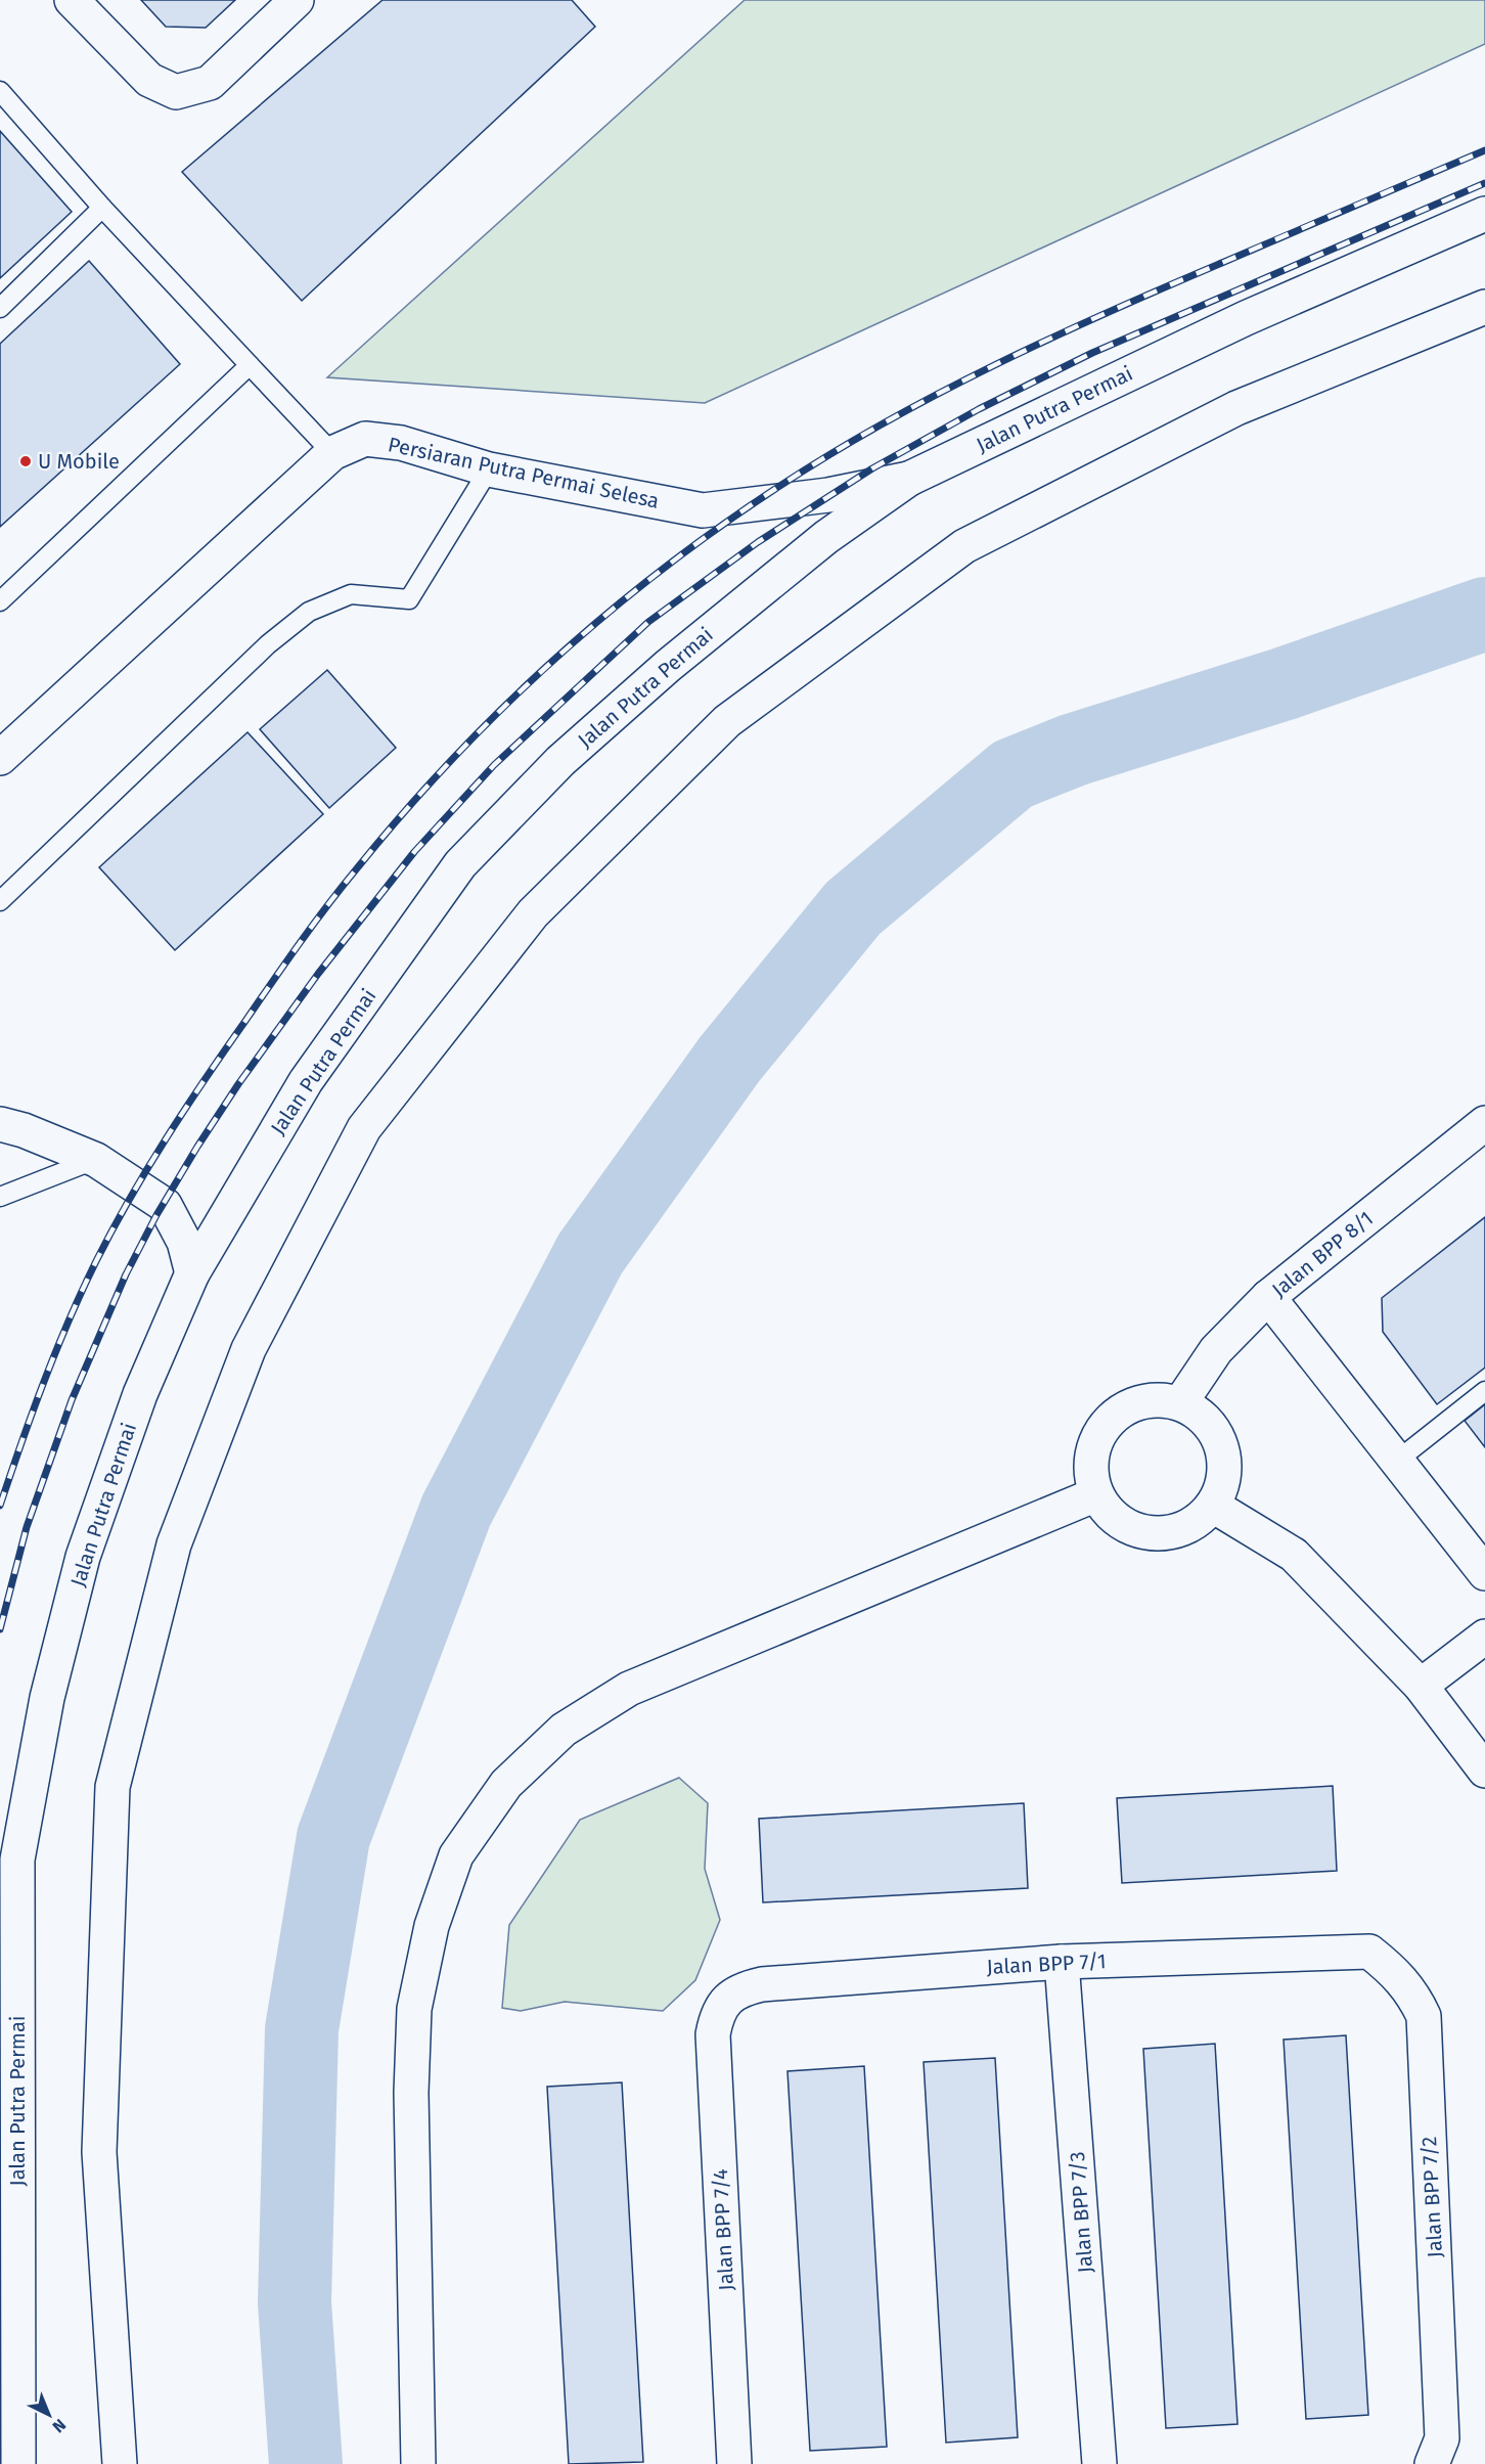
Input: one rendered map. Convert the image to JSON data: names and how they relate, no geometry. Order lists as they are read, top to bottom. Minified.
{"streets":{"street":["Jalan Putra Permai","Persiaran Putra Permai Selesa","Jalan BPP 8/1","Jalan BPP 7/1","Jalan BPP 7/2","Jalan BPP 7/3","Jalan BPP 7/4"]},"crossings":[["Jalan Putra Permai","Persiaran Putra Permai Selesa"],["Jalan BPP 7/1","Jalan BPP 7/2"],["Jalan BPP 7/1","Jalan BPP 7/3"],["Jalan BPP 7/1","Jalan BPP 7/4"]],"places":["U Mobile"],"north":"bottom right"}
